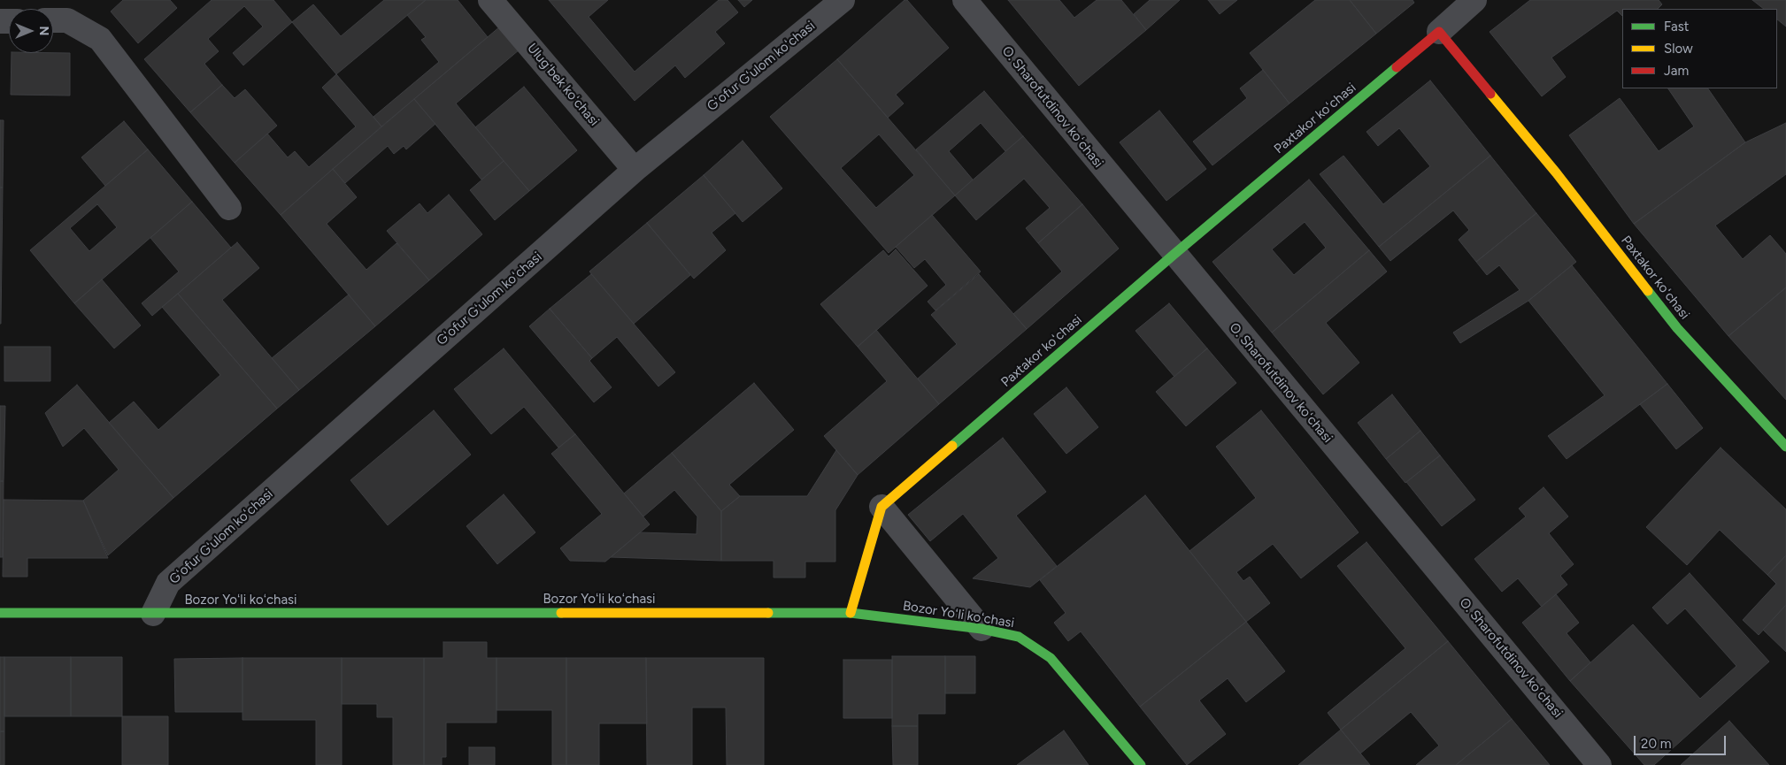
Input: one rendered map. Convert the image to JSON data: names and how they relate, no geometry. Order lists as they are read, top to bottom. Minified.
{"streets":{"street":["Gʻofur Gʻulom koʻchasi","Ulugʻbek koʻchasi","O. Sharofutdinov koʻchasi","Paxtakor koʻchasi","Bozor Yoʻli koʻchasi"]},"crossings":[["Gʻofur Gʻulom koʻchasi","Ulugʻbek koʻchasi"],["Gʻofur Gʻulom koʻchasi","Bozor Yoʻli koʻchasi"],["O. Sharofutdinov koʻchasi","Paxtakor koʻchasi"]],"legend":["Fast","Slow","Jam"],"scale_bar":"20 m","north":"right"}
